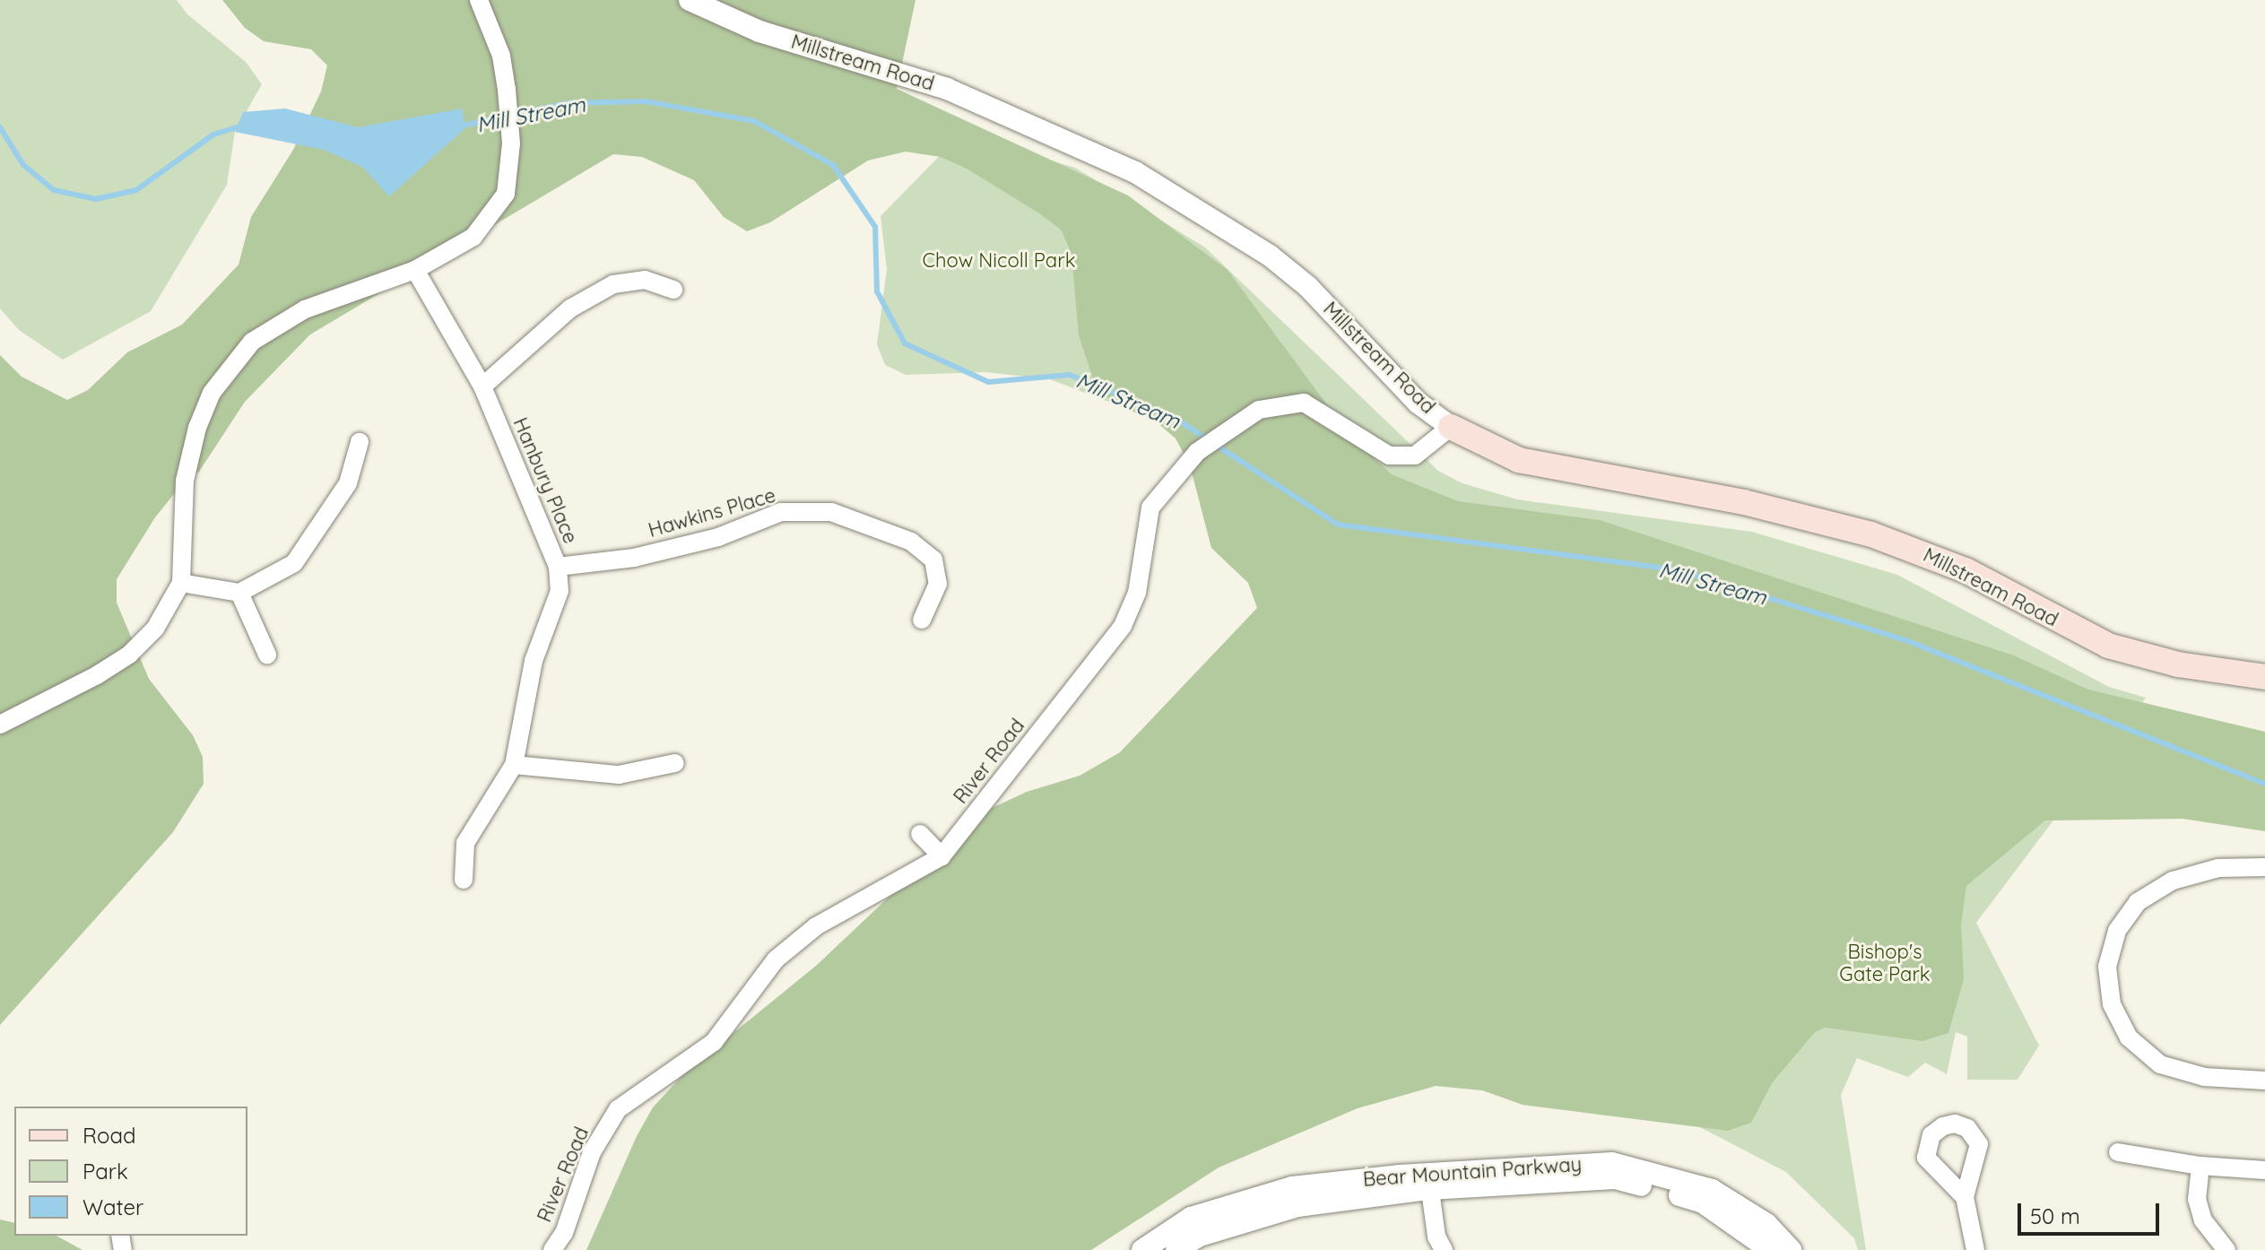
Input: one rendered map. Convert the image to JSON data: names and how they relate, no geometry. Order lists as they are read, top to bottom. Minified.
{"streets":{"main road":["Millstream Road"],"street":["Hanbury Place","Hawkins Place","River Road","Bear Mountain Parkway"]},"crossings":[["Millstream Road","River Road"],["Hanbury Place","Hawkins Place"]],"water":["Mill Stream"],"parks":["Chow Nicoll Park","Bishop's Gate Park"],"legend":["Road","Park","Water"],"scale_bar":"50 m"}
